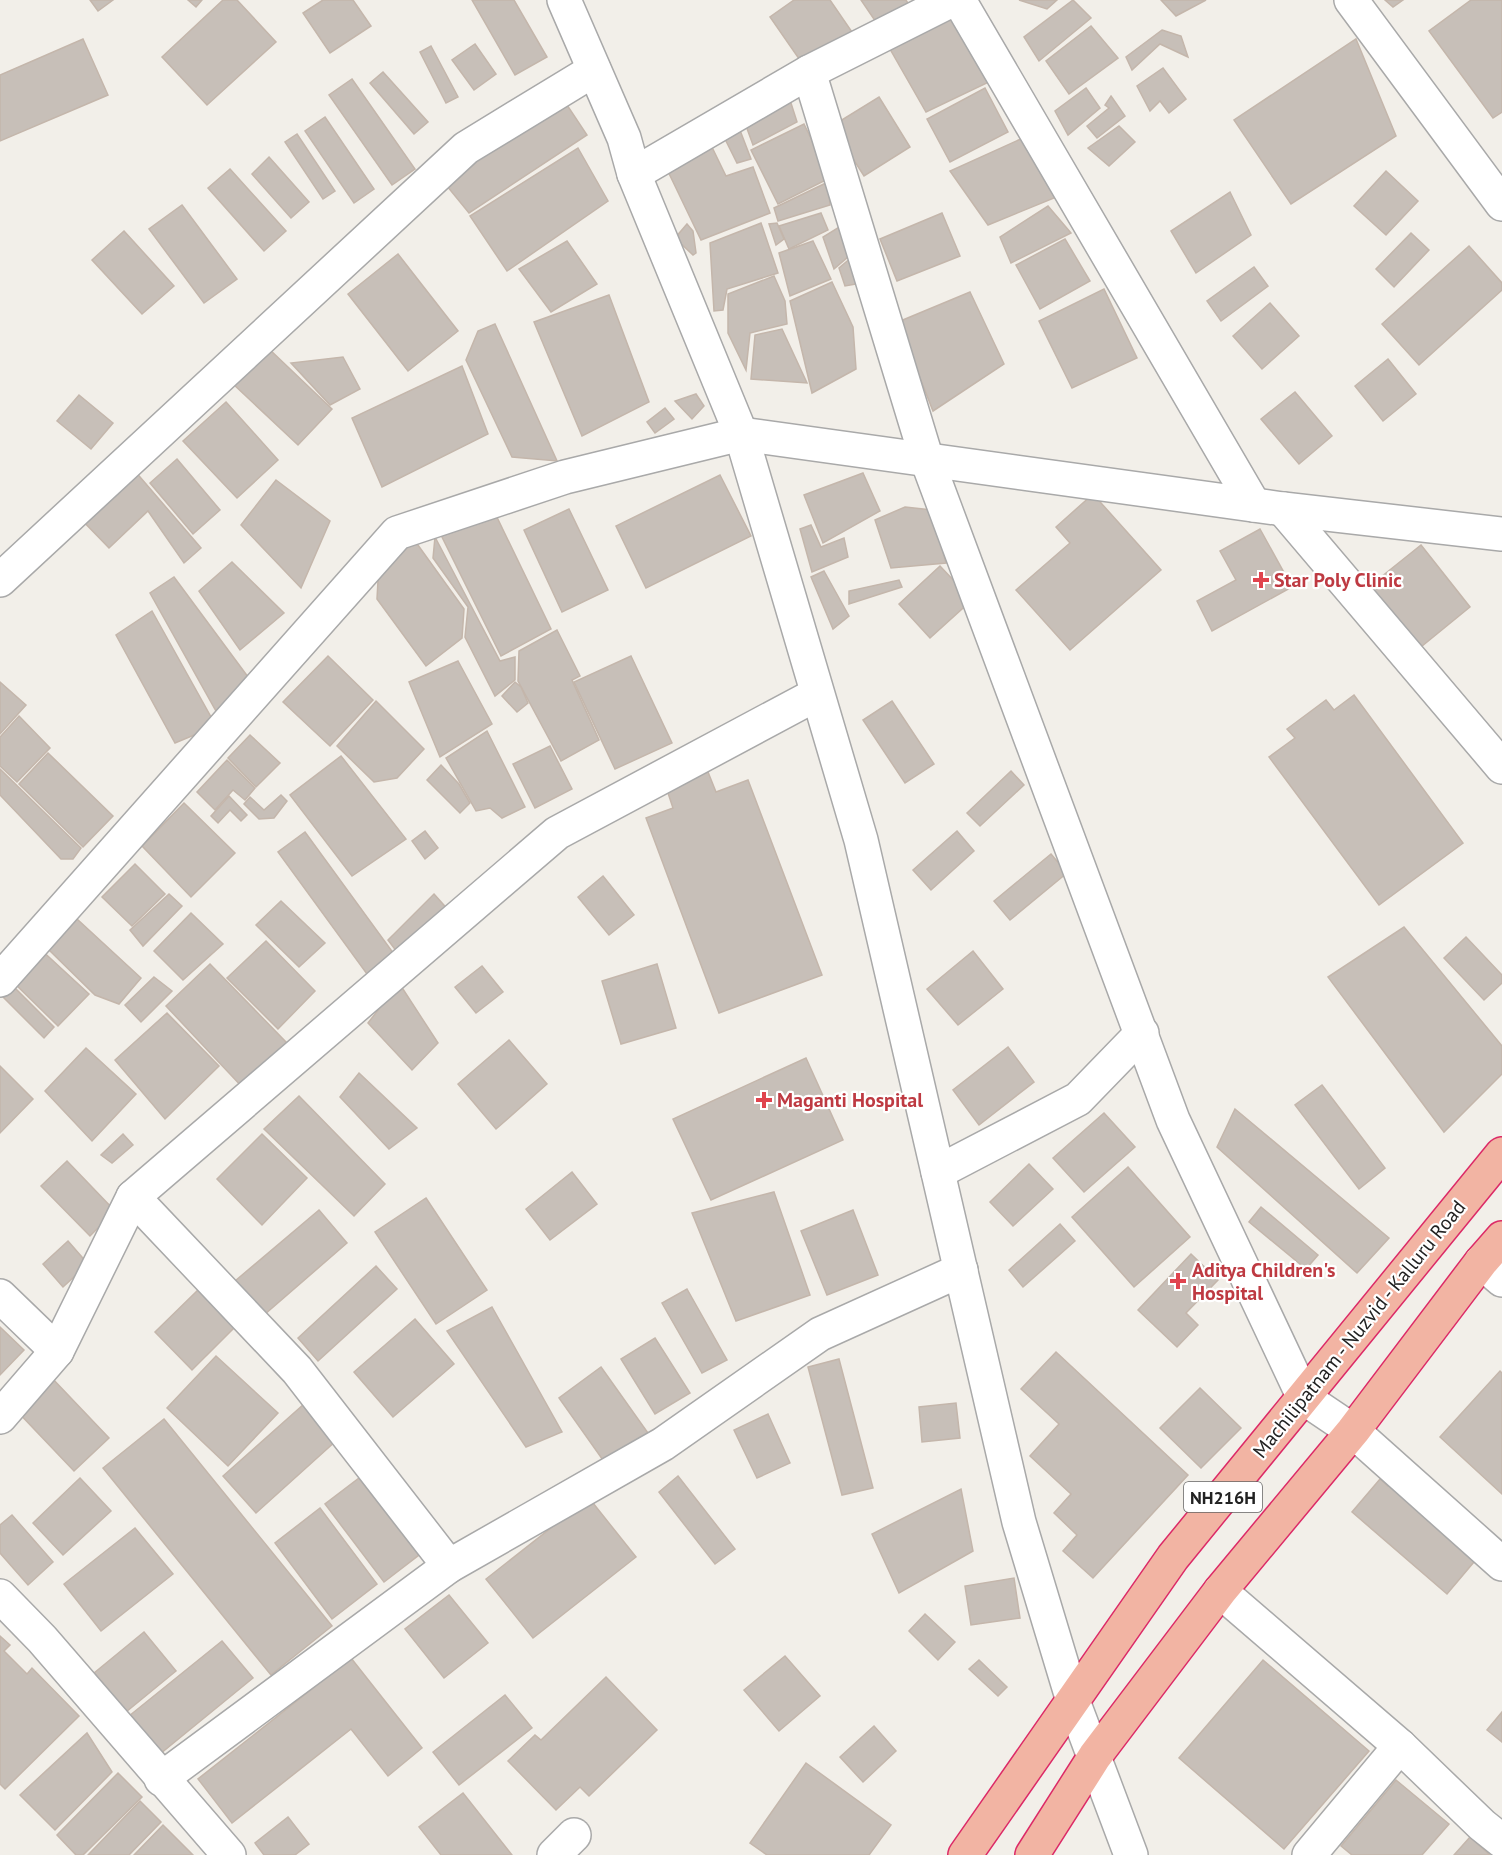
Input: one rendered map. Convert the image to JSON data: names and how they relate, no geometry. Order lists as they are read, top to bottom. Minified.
{"streets":{"highway":["Machilipatnam - Nuzvid - Kalluru Road","NH216H"]},"places":{"health":["Star Poly Clinic","Maganti Hospital","Aditya Children's Hospital"]}}
